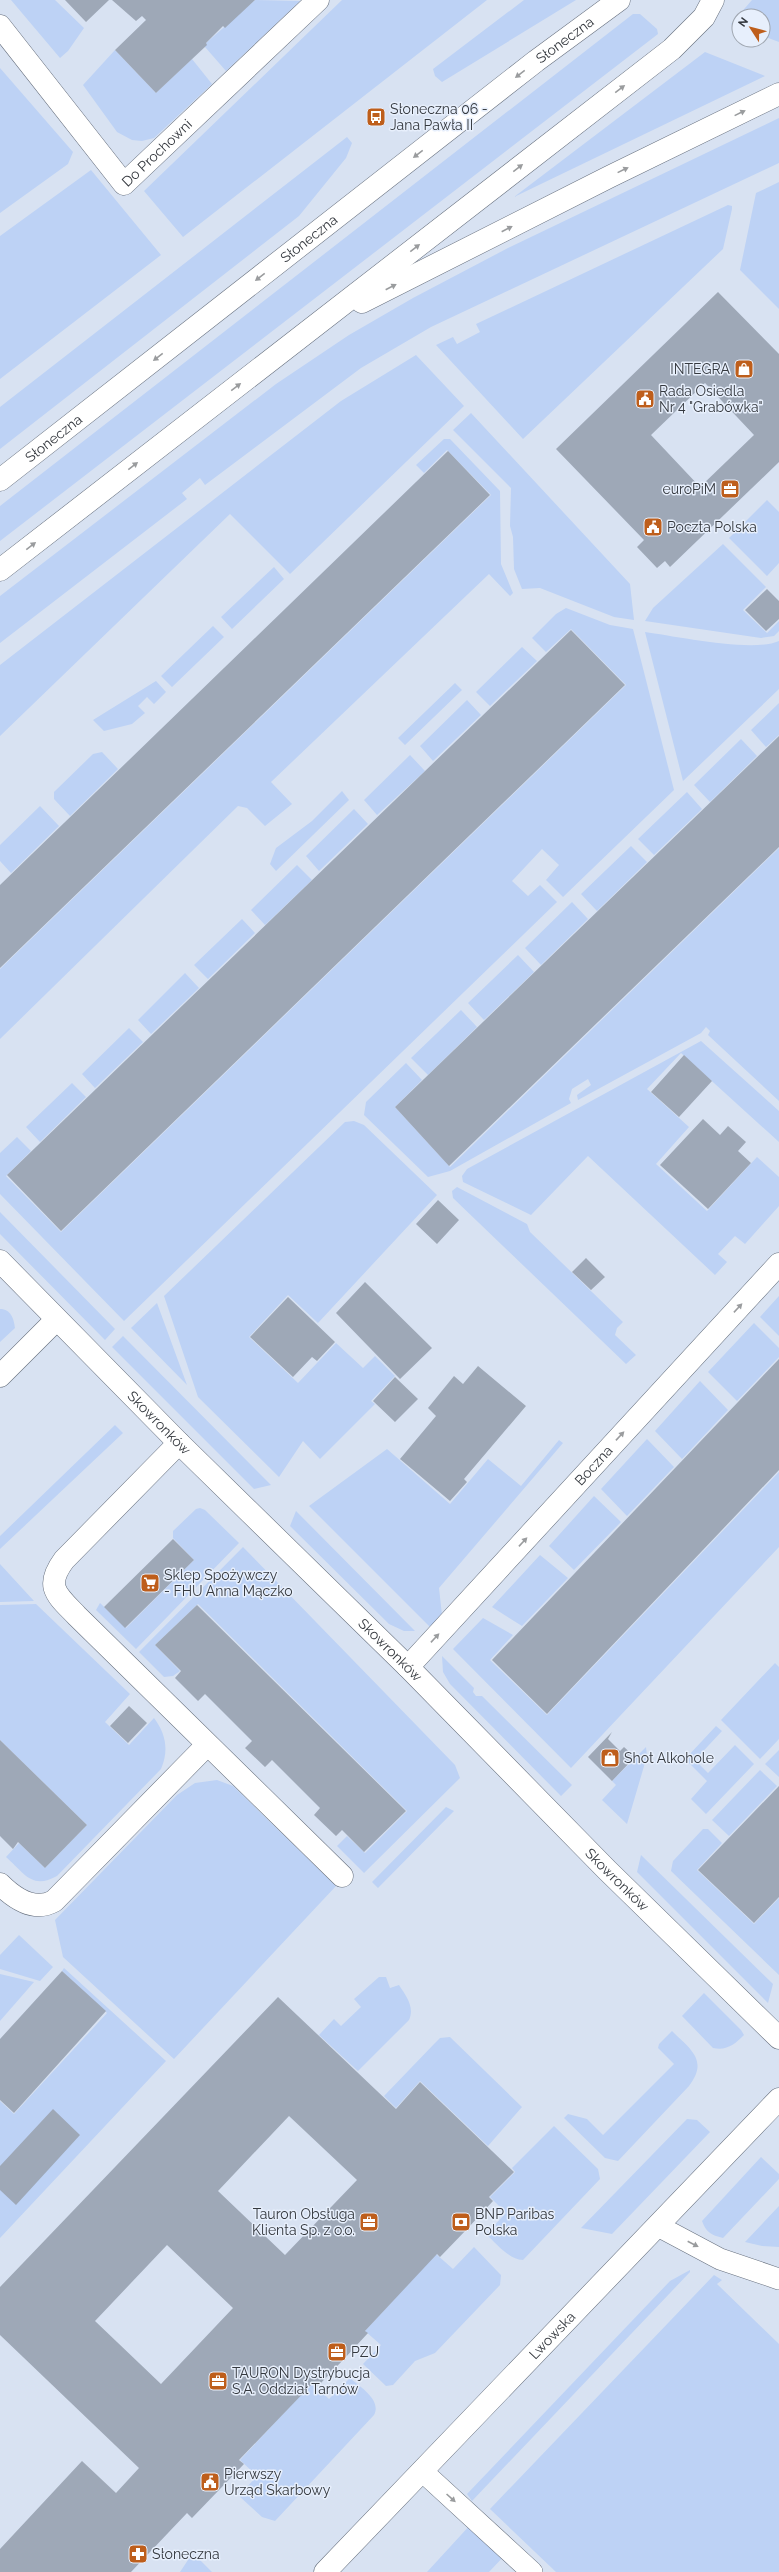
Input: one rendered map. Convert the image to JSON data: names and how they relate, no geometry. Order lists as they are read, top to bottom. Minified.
{"streets":{"street":["Słoneczna","Do Prochowni","Skowronków","Boczna","Lwowska"]},"crossings":[["Skowronków","Boczna"]],"one_way":["Boczna"],"places":{"bus stop":["Słoneczna 06 - Jana Pawła II"],"shop":["INTEGRA","Shot Alkohole"],"public building":["Rada Osiedla Nr 4 \"Grabówka\"","Poczta Polska","Pierwszy Urząd Skarbowy"],"office":["euroPiM","Tauron Obsługa Klienta Sp. z o.o.","PZU","TAURON Dystrybucja S.A. Oddział Tarnów"],"supermarket":["Sklep Spożywczy - FHU Anna Mączko"],"bank":["BNP Paribas Polska"],"pharmacy":["Słoneczna"]},"north":"top left"}
